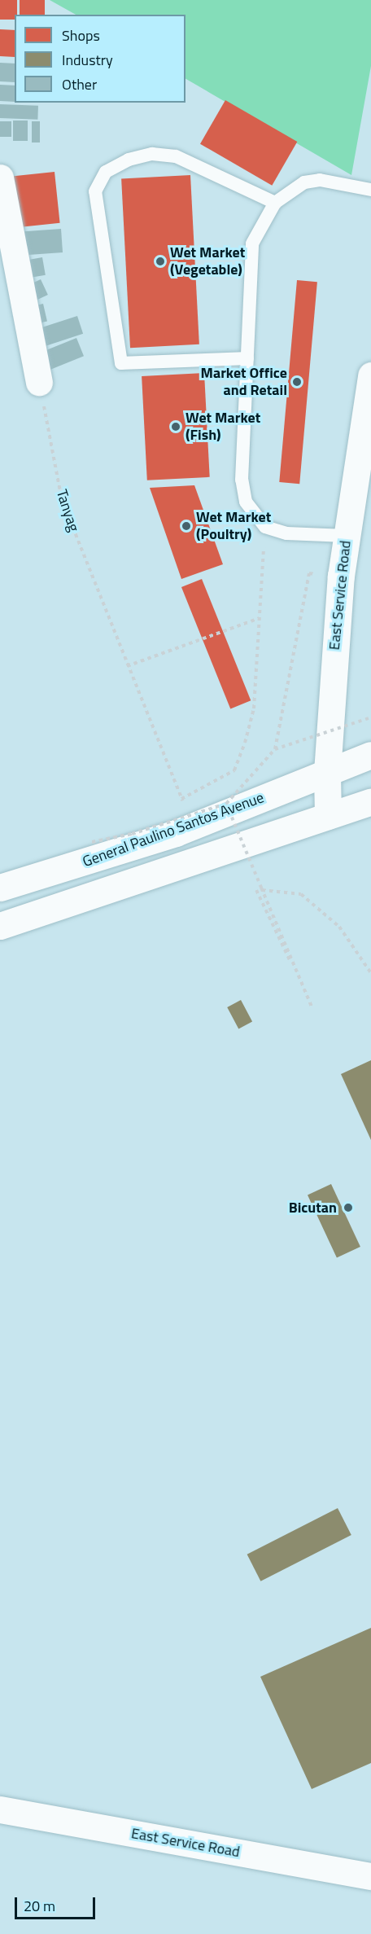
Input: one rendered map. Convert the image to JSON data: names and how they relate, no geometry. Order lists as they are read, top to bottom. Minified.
{"streets":{"main road":["East Service Road","General Paulino Santos Avenue"],"path":["Tanyag"]},"crossings":[["Tanyag","General Paulino Santos Avenue"],["East Service Road","General Paulino Santos Avenue"]],"places":["Wet Market (Vegetable)","Market Office and Retail","Wet Market (Fish)","Wet Market (Poultry)","Bicutan"],"legend":["Shops","Industry","Other"],"scale_bar":"20 m"}
